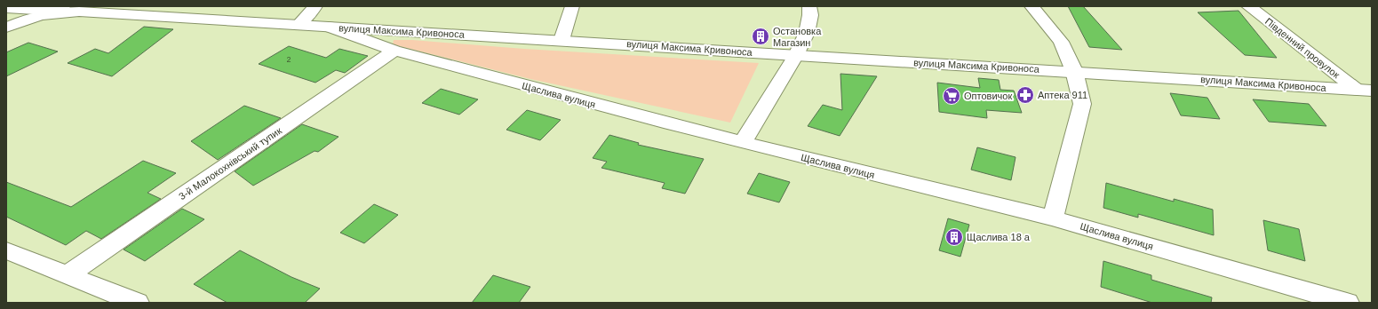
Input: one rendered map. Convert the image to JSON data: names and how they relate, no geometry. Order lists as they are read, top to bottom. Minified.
{"streets":{"street":["вулиця Максима Кривоноса","Південний провулок","Щаслива вулиця","3-й Малокохнівський тупик"]},"crossings":[["вулиця Максима Кривоноса","Південний провулок"],["вулиця Максима Кривоноса","Щаслива вулиця"],["Щаслива вулиця","3-й Малокохнівський тупик"]],"places":{"building":["Остановка Магазин","Щаслива 18 а"],"pharmacy":["Аптека 911"],"supermarket":["Оптовичок"]},"house_numbers":["2"]}
